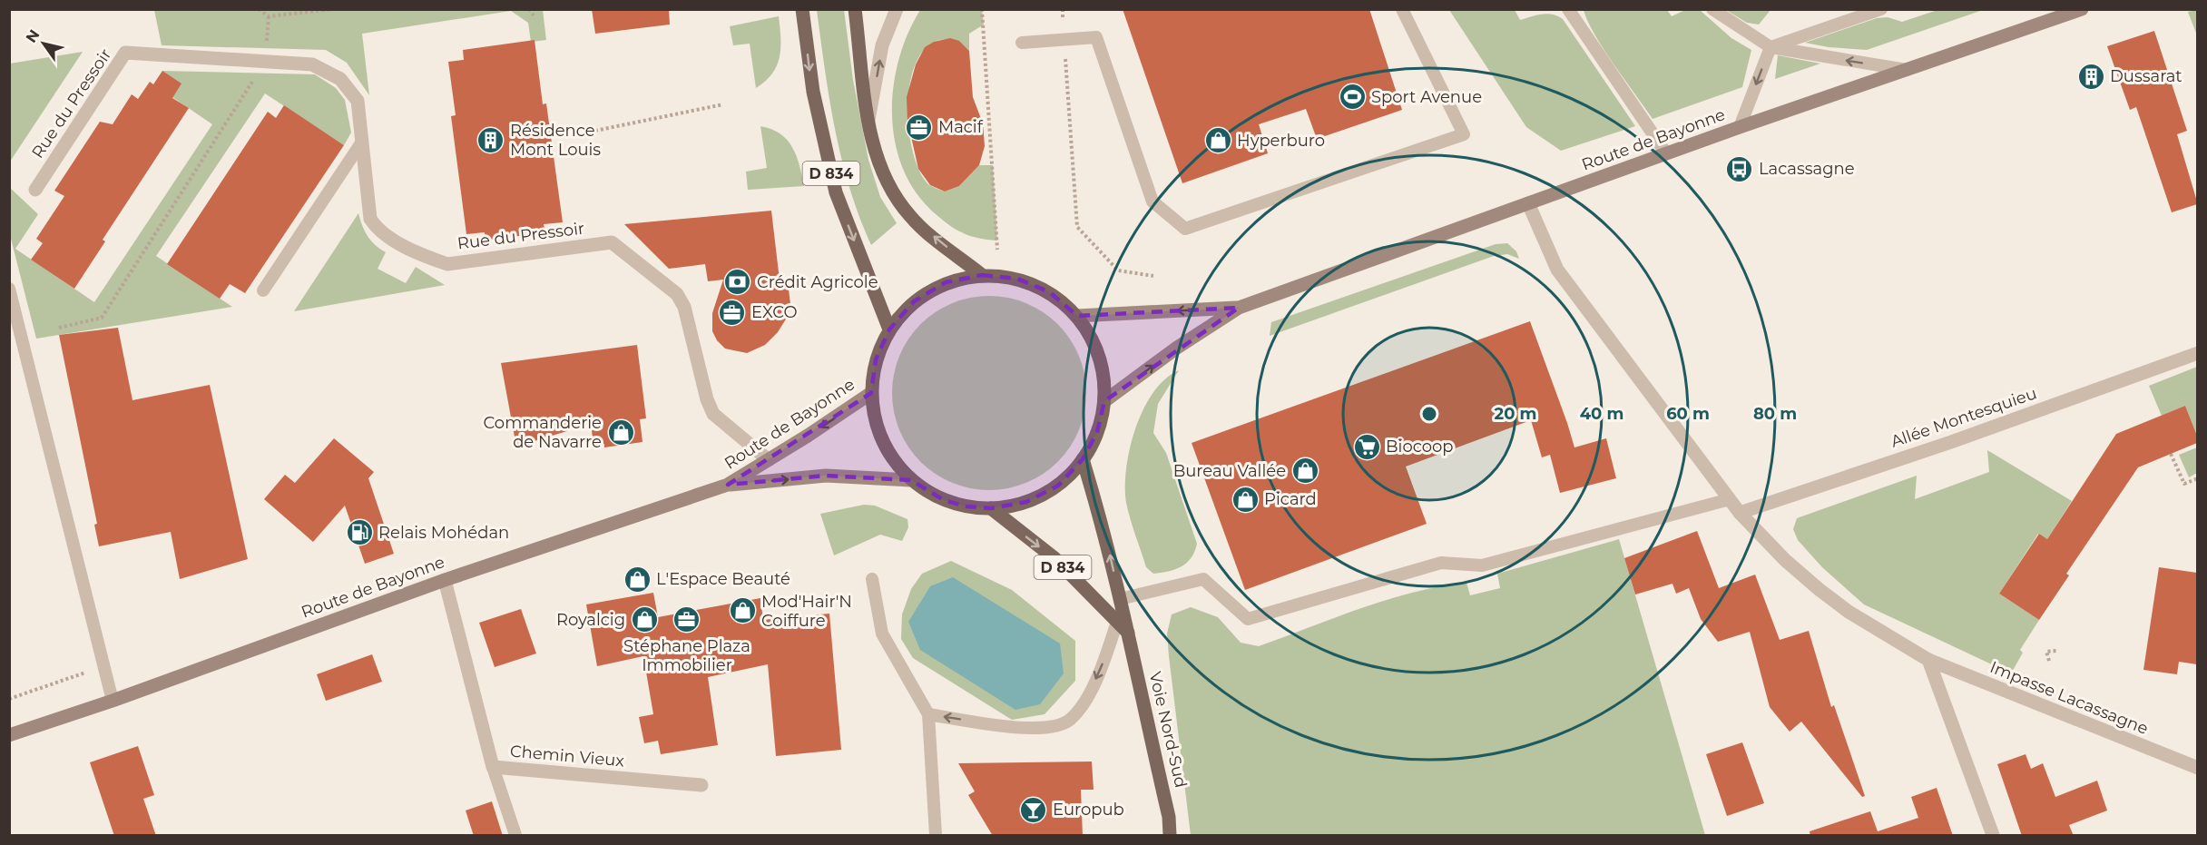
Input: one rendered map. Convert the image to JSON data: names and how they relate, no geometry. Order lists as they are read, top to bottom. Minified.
{"streets":{"main road":["Route de Bayonne","D 834","Voie Nord-Sud"],"street":["Rue du Pressoir","Allée Montesquieu","Impasse Lacassagne","Chemin Vieux"]},"crossings":[["Rue du Pressoir","Route de Bayonne"],["Route de Bayonne","Impasse Lacassagne"],["Route de Bayonne","Chemin Vieux"],["D 834","Voie Nord-Sud"],["Allée Montesquieu","Impasse Lacassagne"]],"one_way":["Voie Nord-Sud"],"places":{"building":["Dussarat","Résidence Mont Louis"],"sports":["Sport Avenue"],"office":["Macif","EXCO","Stéphane Plaza Immobilier"],"shop":["Hyperburo","Commanderie de Navarre","Bureau Vallée","Picard","L'Espace Beauté","Mod'Hair'N Coiffure","Royalcig"],"bus stop":["Lacassagne"],"bank":["Crédit Agricole"],"supermarket":["Biocoop"],"fuel station":["Relais Mohédan"],"bar":["Europub"]},"north":"top left","rings":["20 m","40 m","60 m","80 m"]}
